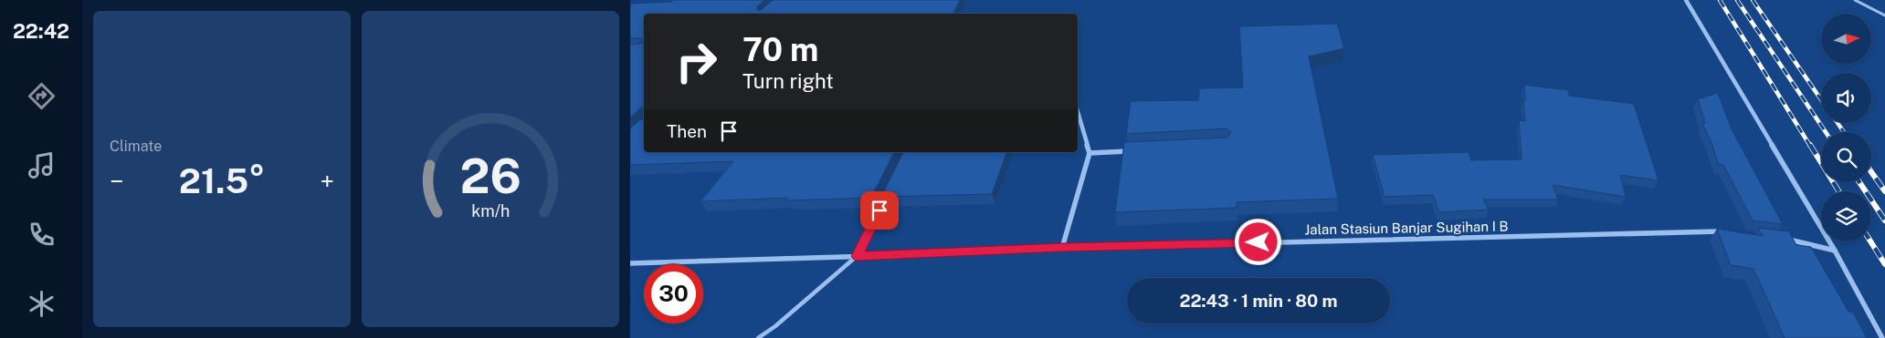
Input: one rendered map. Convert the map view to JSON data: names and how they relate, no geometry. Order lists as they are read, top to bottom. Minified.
{"streets":{"street":["Jalan Stasiun Banjar Sugihan I B"]},"north":"right","page":{"tabs":"22:42","tile":"Climate","turn":["70 m","Turn right"],"then":"Then","heat":["−","21.5°","+"],"limit":"30","trip":"22:43 · 1 min · 80 m","gauge":["26","km/h"]}}
